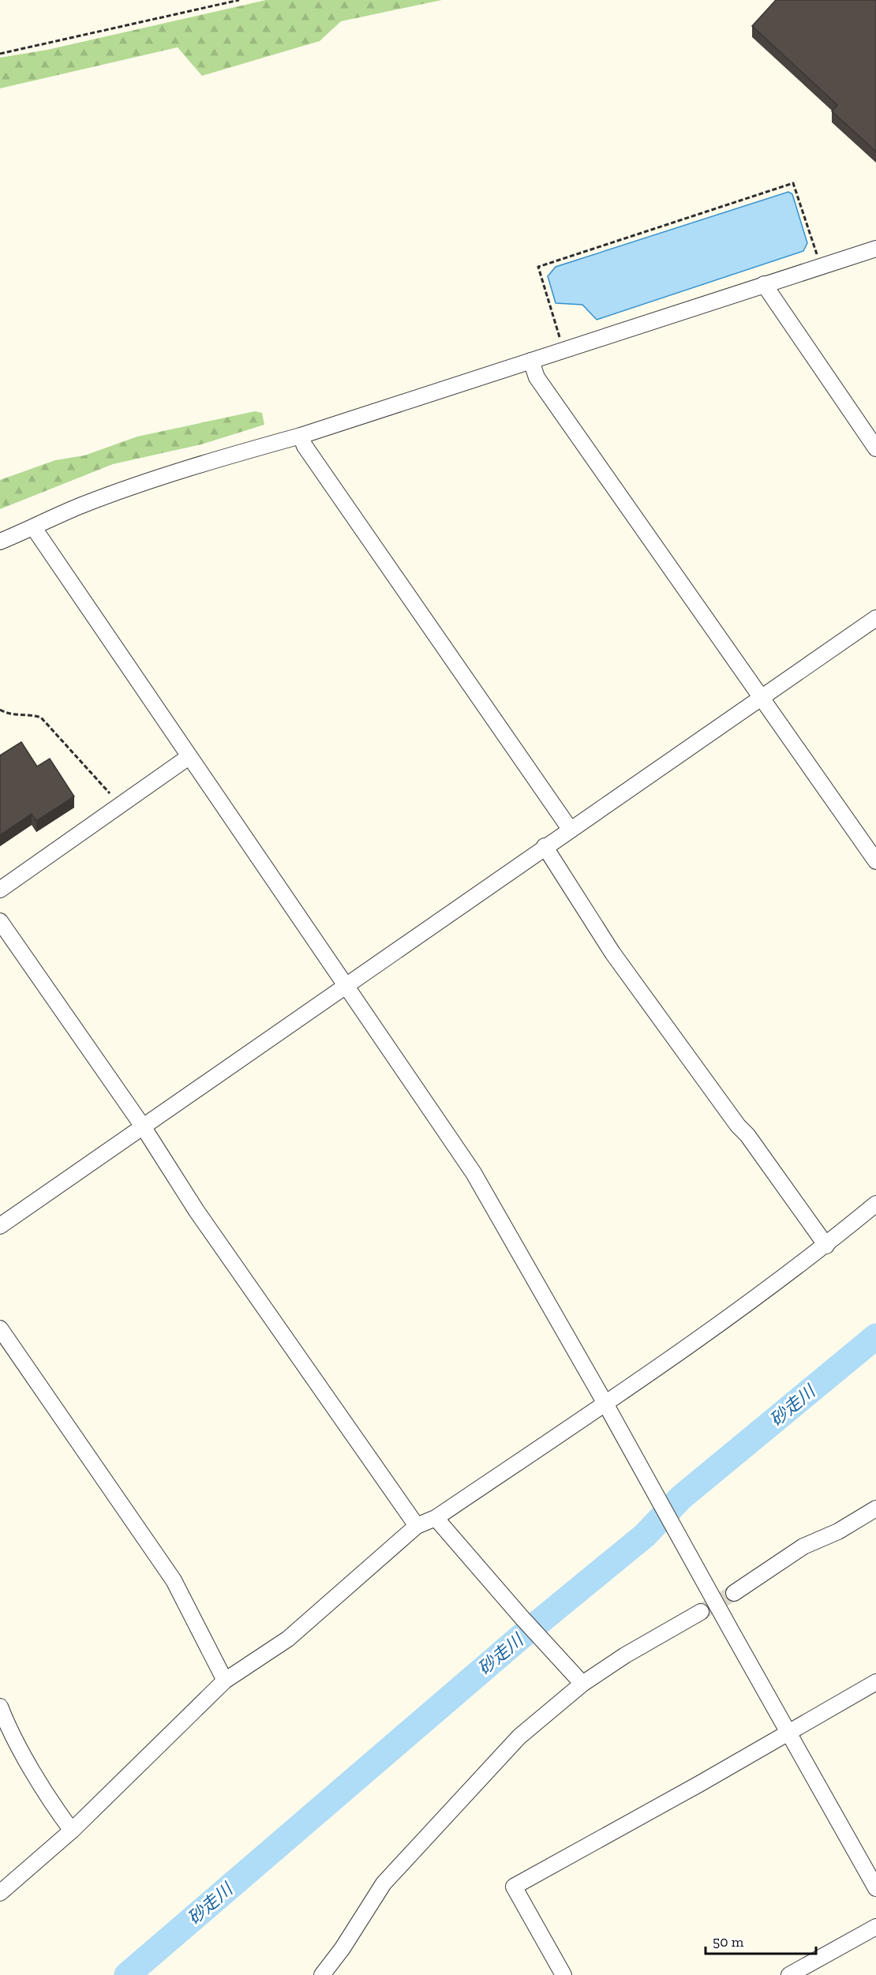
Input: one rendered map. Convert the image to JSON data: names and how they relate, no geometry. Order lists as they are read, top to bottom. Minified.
{"water":["砂走川"],"scale_bar":"50 m"}
